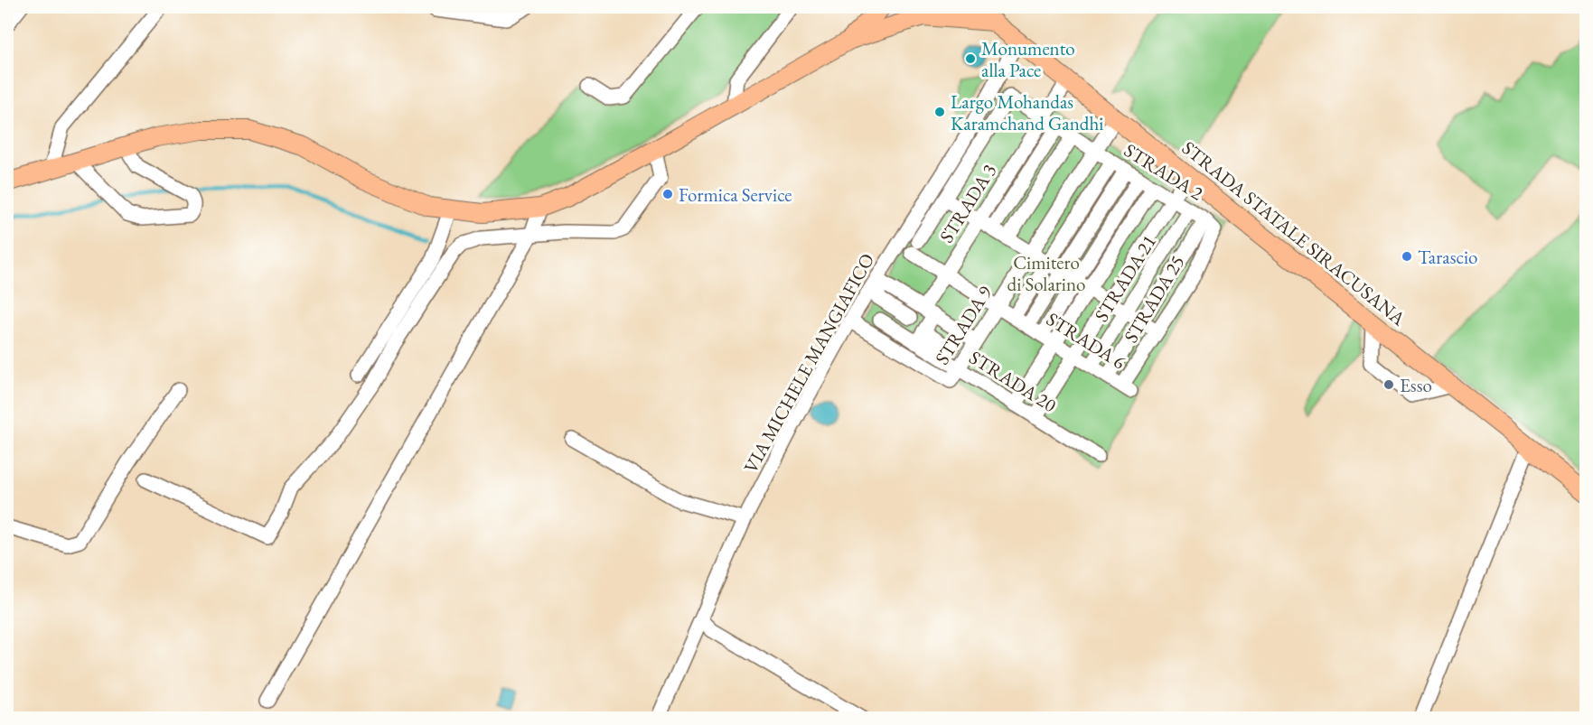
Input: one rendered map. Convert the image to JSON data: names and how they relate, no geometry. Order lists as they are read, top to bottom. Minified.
{"streets":{"main road":["STRADA STATALE SIRACUSANA"],"street":["STRADA 2","STRADA 3","STRADA 21","STRADA 25","STRADA 9","STRADA 6","VIA MICHELE MANGIAFICO","STRADA 20"]},"crossings":[["STRADA 2","STRADA 3"],["STRADA 2","STRADA 21"],["STRADA 2","STRADA 25"],["STRADA 2","STRADA 9"],["STRADA 2","STRADA 6"],["STRADA 3","STRADA STATALE SIRACUSANA"],["STRADA 3","STRADA 6"],["STRADA 3","STRADA 20"],["STRADA STATALE SIRACUSANA","STRADA 9"],["STRADA STATALE SIRACUSANA","VIA MICHELE MANGIAFICO"],["STRADA 21","STRADA 6"],["STRADA 25","STRADA 6"],["STRADA 9","STRADA 6"],["STRADA 9","VIA MICHELE MANGIAFICO"],["STRADA 9","STRADA 20"]],"parks":["Cimitero di Solarino"],"places":["Monumento alla Pace","Largo Mohandas Karamchand Gandhi","Formica Service","Tarascio","Esso"]}
